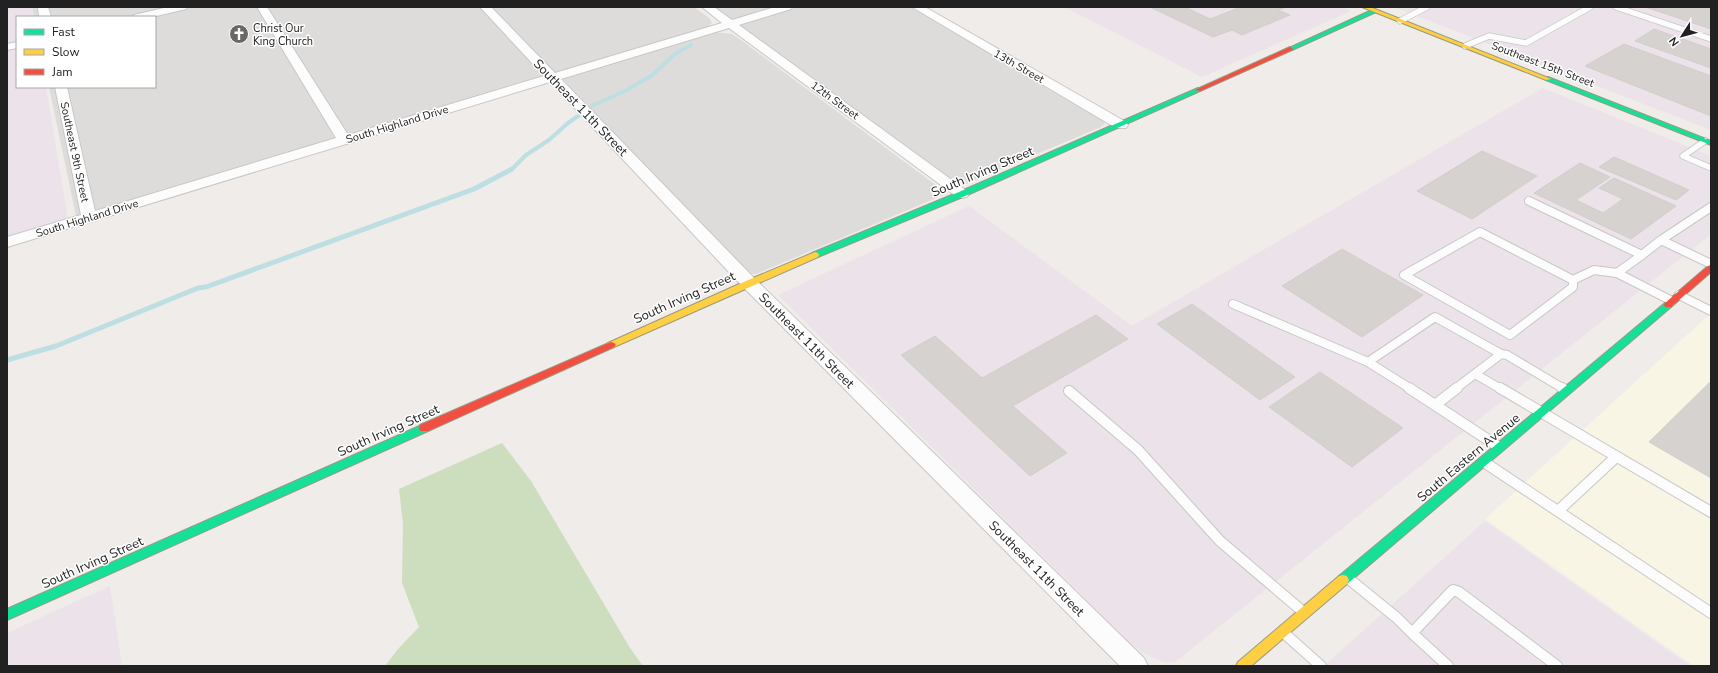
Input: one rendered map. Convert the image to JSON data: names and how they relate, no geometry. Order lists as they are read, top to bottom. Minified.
{"streets":{"street":["Southeast 15th Street","13th Street","12th Street","Southeast 11th Street","South Highland Drive","Southeast 9th Street","South Irving Street","South Eastern Avenue"]},"crossings":[["Southeast 15th Street","South Irving Street"],["13th Street","South Irving Street"],["12th Street","South Highland Drive"],["12th Street","South Irving Street"],["Southeast 11th Street","South Highland Drive"],["Southeast 11th Street","South Irving Street"],["South Highland Drive","Southeast 9th Street"]],"places":{"church":["Christ Our King Church"]},"legend":["Fast","Slow","Jam"],"north":"bottom left"}
